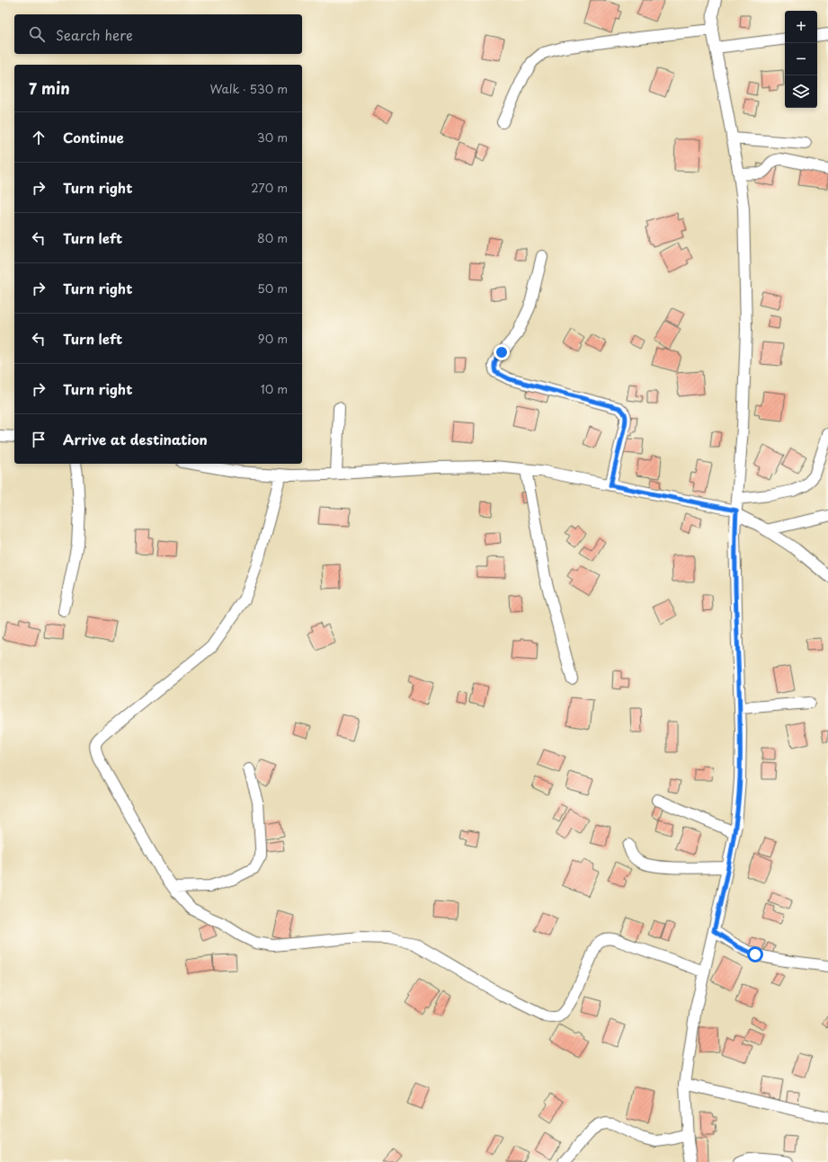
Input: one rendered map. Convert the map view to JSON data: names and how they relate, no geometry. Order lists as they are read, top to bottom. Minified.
{"page":{"map_buttons":["+","−"],"search":"Search here","heading":["7 min","Walk · 530 m"],"list":[["Continue","30 m"],["Turn right","270 m"],["Turn left","80 m"],["Turn right","50 m"],["Turn left","90 m"],["Turn right","10 m"],"Arrive at destination"]}}
